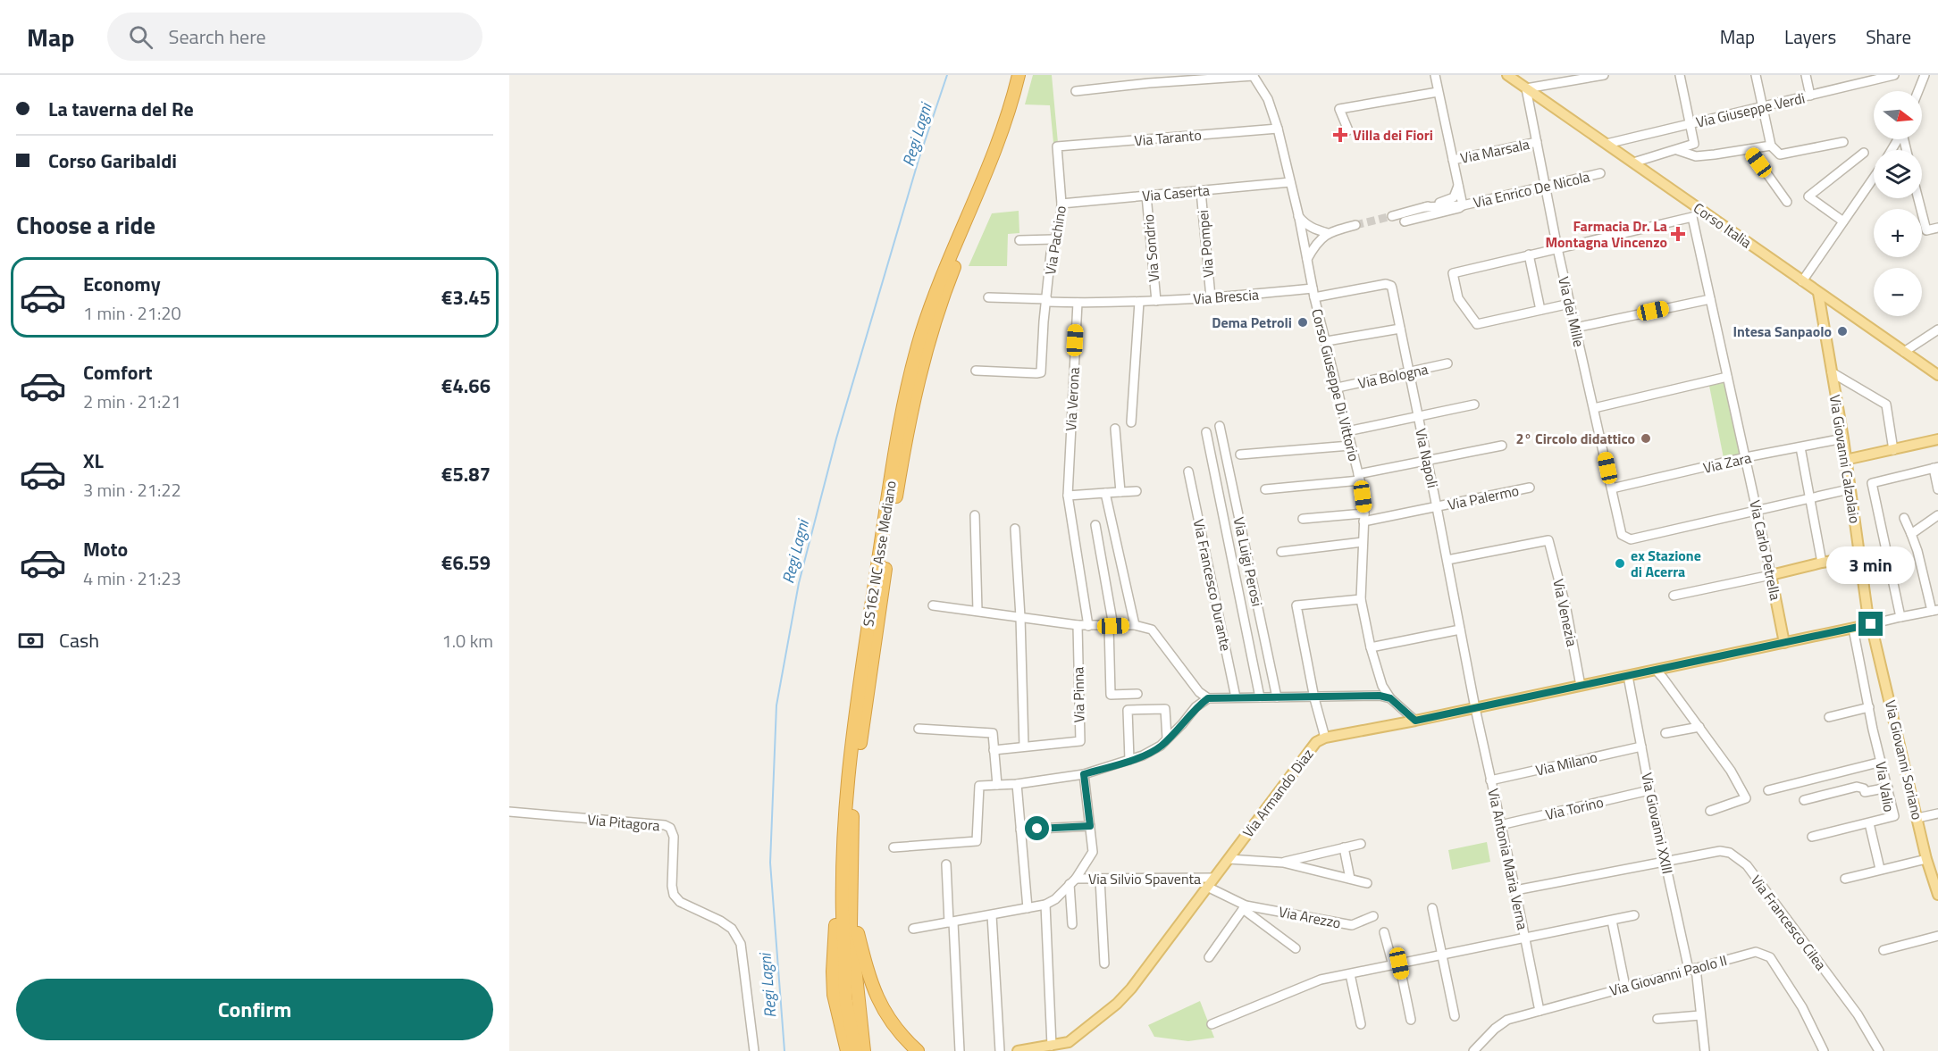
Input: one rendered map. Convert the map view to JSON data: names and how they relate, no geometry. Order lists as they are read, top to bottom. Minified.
{"streets":{"highway":["SS162 NC Asse Mediano"],"main road":["Corso Italia","Via Giovanni Calzolaio","Via Carlo Petrella","Via Giovanni Soriano","Via Armando Diaz"],"street":["Via Giuseppe Verdi","Via Taranto","Via Marsala","Via Enrico De Nicola","Via Caserta","Via Pachino","Via Pompei","Via Sondrio","Via Brescia","Via dei Mille","Via Bologna","Corso Giuseppe Di Vittorio","Via Verona","Via Napoli","Via Zara","Via Palermo","Via Luigi Perosi","Via Francesco Durante","Via Venezia","Via Pinna","Via Milano","Via Valio","Via Torino","Via Pitagora","Via Giovanni XXIII","Via Antonia Maria Verna","Via Silvio Spaventa","Via Arezzo","Via Francesco Cilea","Via Giovanni Paolo II"]},"crossings":[["Via Giuseppe Verdi","Corso Italia"],["Via Taranto","Via Pachino"],["Via Taranto","Corso Giuseppe Di Vittorio"],["Via Marsala","Via dei Mille"],["Via Enrico De Nicola","Via dei Mille"],["Via Caserta","Via Pachino"],["Via Caserta","Via Pompei"],["Via Caserta","Via Sondrio"],["Via Caserta","Corso Giuseppe Di Vittorio"],["Corso Italia","Via dei Mille"],["Corso Italia","Via Giovanni Calzolaio"],["Via Pachino","Via Brescia"],["Via Pompei","Via Brescia"],["Via Sondrio","Via Brescia"],["Via Brescia","Corso Giuseppe Di Vittorio"],["Via Brescia","Via Verona"],["Via Brescia","Via Napoli"],["Via dei Mille","Via Zara"],["Via dei Mille","Via Carlo Petrella"],["Via Bologna","Corso Giuseppe Di Vittorio"],["Via Bologna","Via Napoli"],["Corso Giuseppe Di Vittorio","Via Napoli"],["Corso Giuseppe Di Vittorio","Via Palermo"],["Via Napoli","Via Palermo"],["Via Napoli","Via Venezia"],["Via Napoli","Via Armando Diaz"],["Via Napoli","Via Antonia Maria Verna"],["Via Giovanni Calzolaio","Via Zara"],["Via Giovanni Calzolaio","Via Giovanni Soriano"],["Via Giovanni Calzolaio","Via Armando Diaz"],["Via Zara","Via Carlo Petrella"],["Via Carlo Petrella","Via Armando Diaz"],["Via Venezia","Via Armando Diaz"],["Via Giovanni Soriano","Via Armando Diaz"],["Via Milano","Via Giovanni XXIII"],["Via Milano","Via Antonia Maria Verna"],["Via Valio","Via Armando Diaz"],["Via Armando Diaz","Via Giovanni XXIII"],["Via Armando Diaz","Via Antonia Maria Verna"],["Via Armando Diaz","Via Silvio Spaventa"],["Via Armando Diaz","Via Arezzo"],["Via Torino","Via Giovanni XXIII"],["Via Torino","Via Antonia Maria Verna"],["Via Giovanni XXIII","Via Francesco Cilea"],["Via Giovanni XXIII","Via Giovanni Paolo II"],["Via Antonia Maria Verna","Via Francesco Cilea"],["Via Antonia Maria Verna","Via Giovanni Paolo II"],["Via Silvio Spaventa","Via Arezzo"]],"water":["Regi Lagni"],"places":{"health":["Villa dei Fiori","Farmacia Dr. La Montagna Vincenzo"],"other":["Dema Petroli","Intesa Sanpaolo","2° Circolo didattico","ex Stazione di Acerra"]},"north":"right","page":{"header":"Map","search":"Search here","nav":["Map","Layers","Share"],"banner":["La taverna del Re","Corso Garibaldi"],"map_buttons":["+","−"],"heading":"Choose a ride","list":[{"name":"Economy","note":"1 min · 21:20","value":"€3.45"},{"name":"Comfort","note":"2 min · 21:21","value":"€4.66"},{"name":"XL","note":"3 min · 21:22","value":"€5.87"},{"name":"Moto","note":"4 min · 21:23","value":"€6.59"}],"bubble":"3 min","pay":["Cash","1.0 km"],"buttons":"Confirm"}}
